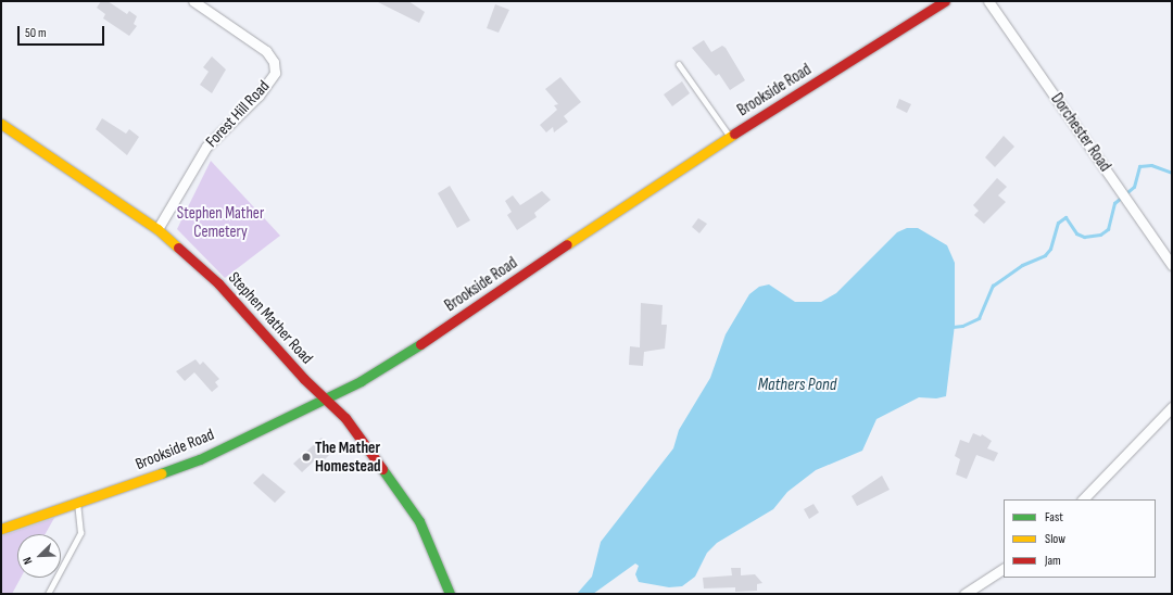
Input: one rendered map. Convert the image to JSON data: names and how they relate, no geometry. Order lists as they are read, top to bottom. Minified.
{"streets":{"street":["Brookside Road","Forest Hill Road","Dorchester Road","Stephen Mather Road"]},"crossings":[["Brookside Road","Stephen Mather Road"],["Forest Hill Road","Stephen Mather Road"]],"water":["Mathers Pond"],"parks":["Stephen Mather Cemetery"],"places":["The Mather Homestead"],"legend":["Fast","Slow","Jam"],"scale_bar":"50 m","north":"bottom left"}
